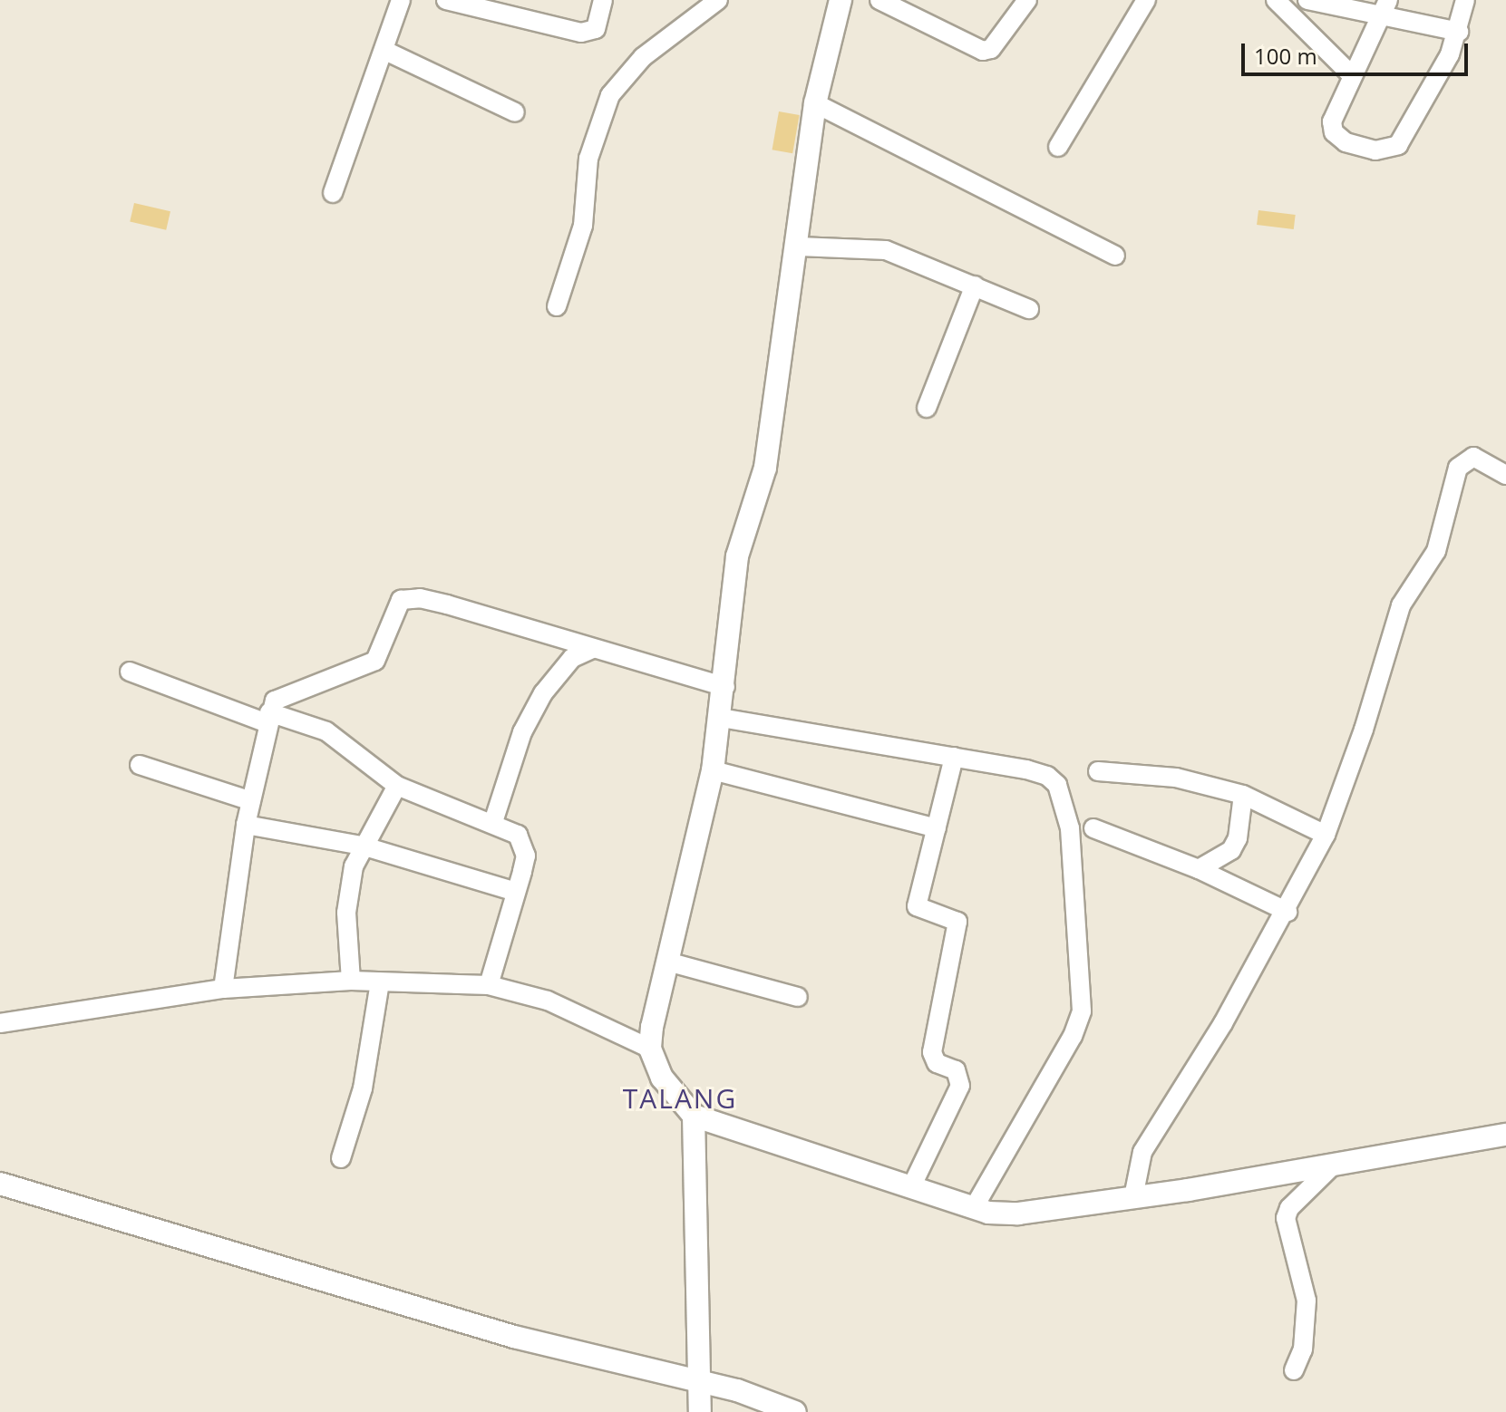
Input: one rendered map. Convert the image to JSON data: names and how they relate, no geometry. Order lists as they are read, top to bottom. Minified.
{"districts":["TALANG"],"scale_bar":"100 m"}
